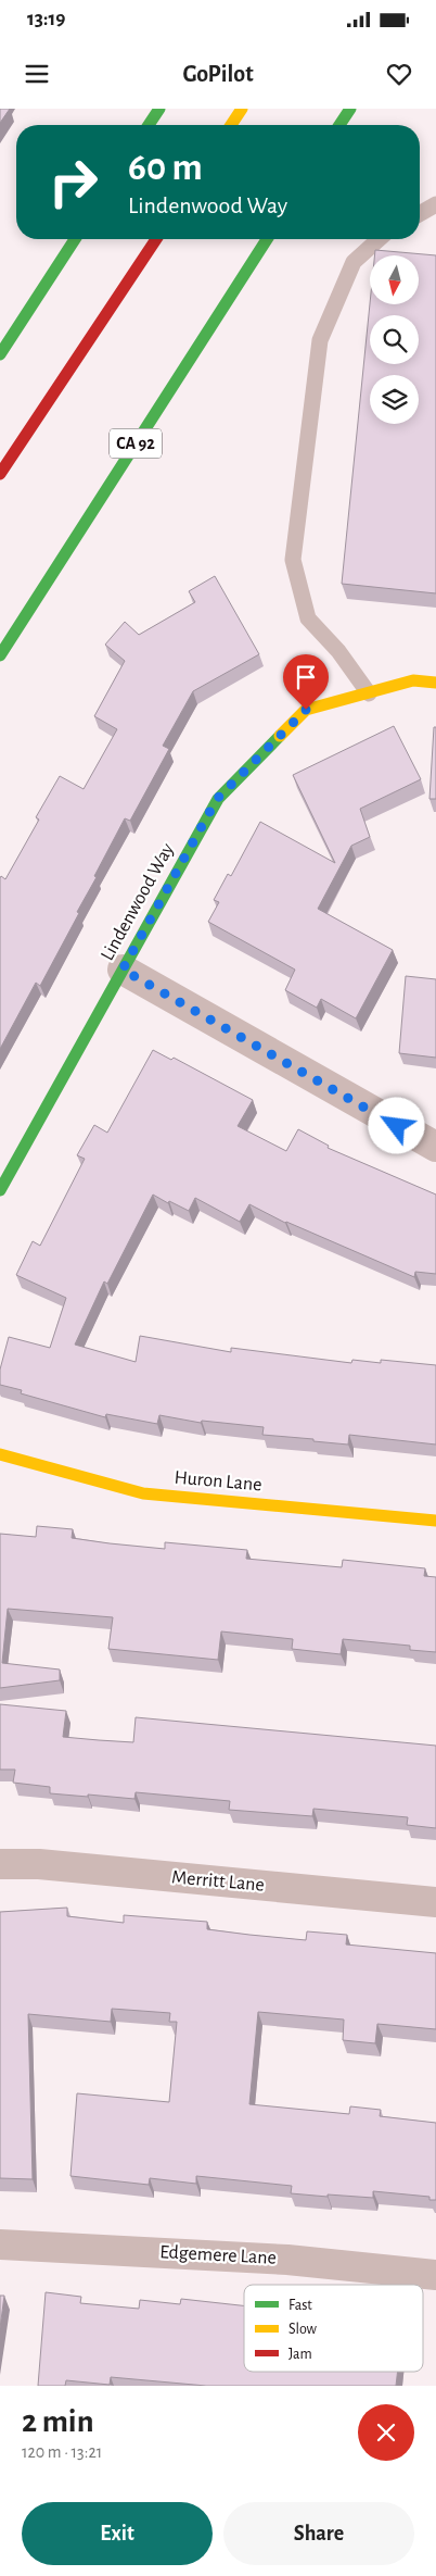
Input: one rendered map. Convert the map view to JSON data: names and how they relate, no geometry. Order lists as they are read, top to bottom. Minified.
{"streets":{"main road":["CA 92","Lindenwood Way","Huron Lane"],"street":["Merritt Lane","Edgemere Lane"]},"legend":["Fast","Slow","Jam"],"north":"bottom","page":{"status":"13:19","header":"GoPilot","turn":["60 m","Lindenwood Way"],"heading":["2 min","120 m · 13:21"],"buttons":["Exit","Share"]}}
